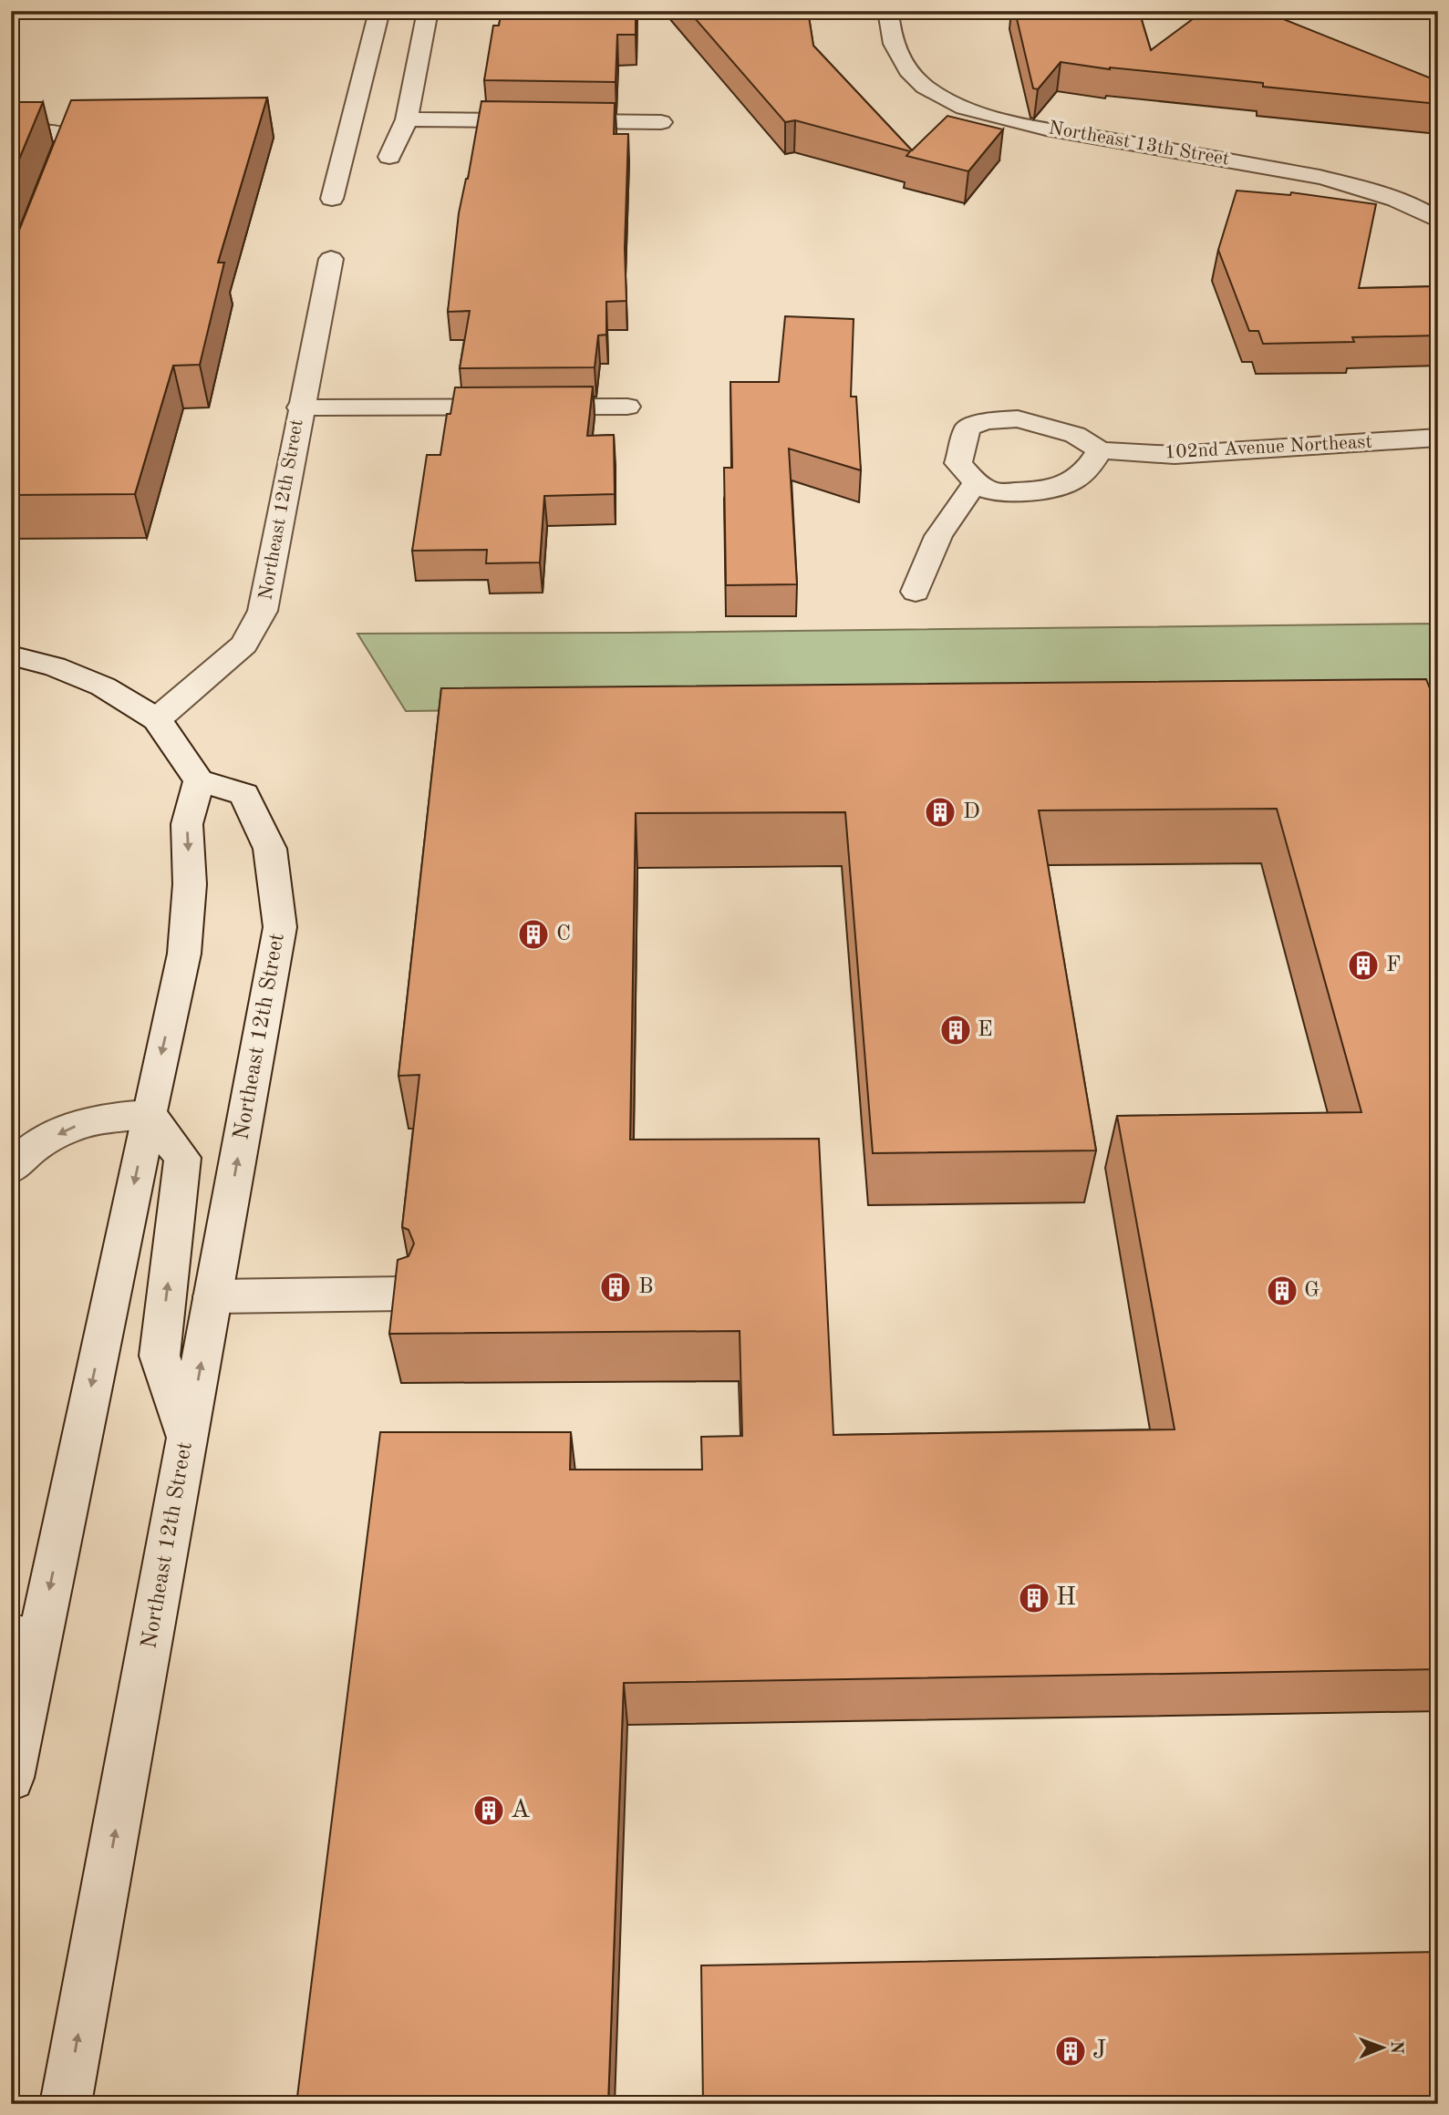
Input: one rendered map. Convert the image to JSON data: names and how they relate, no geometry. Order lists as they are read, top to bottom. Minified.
{"streets":{"street":["Northeast 13th Street","102nd Avenue Northeast","Northeast 12th Street"]},"places":{"building":["D","C","F","E","B","G","H","A","J"]},"north":"right"}
